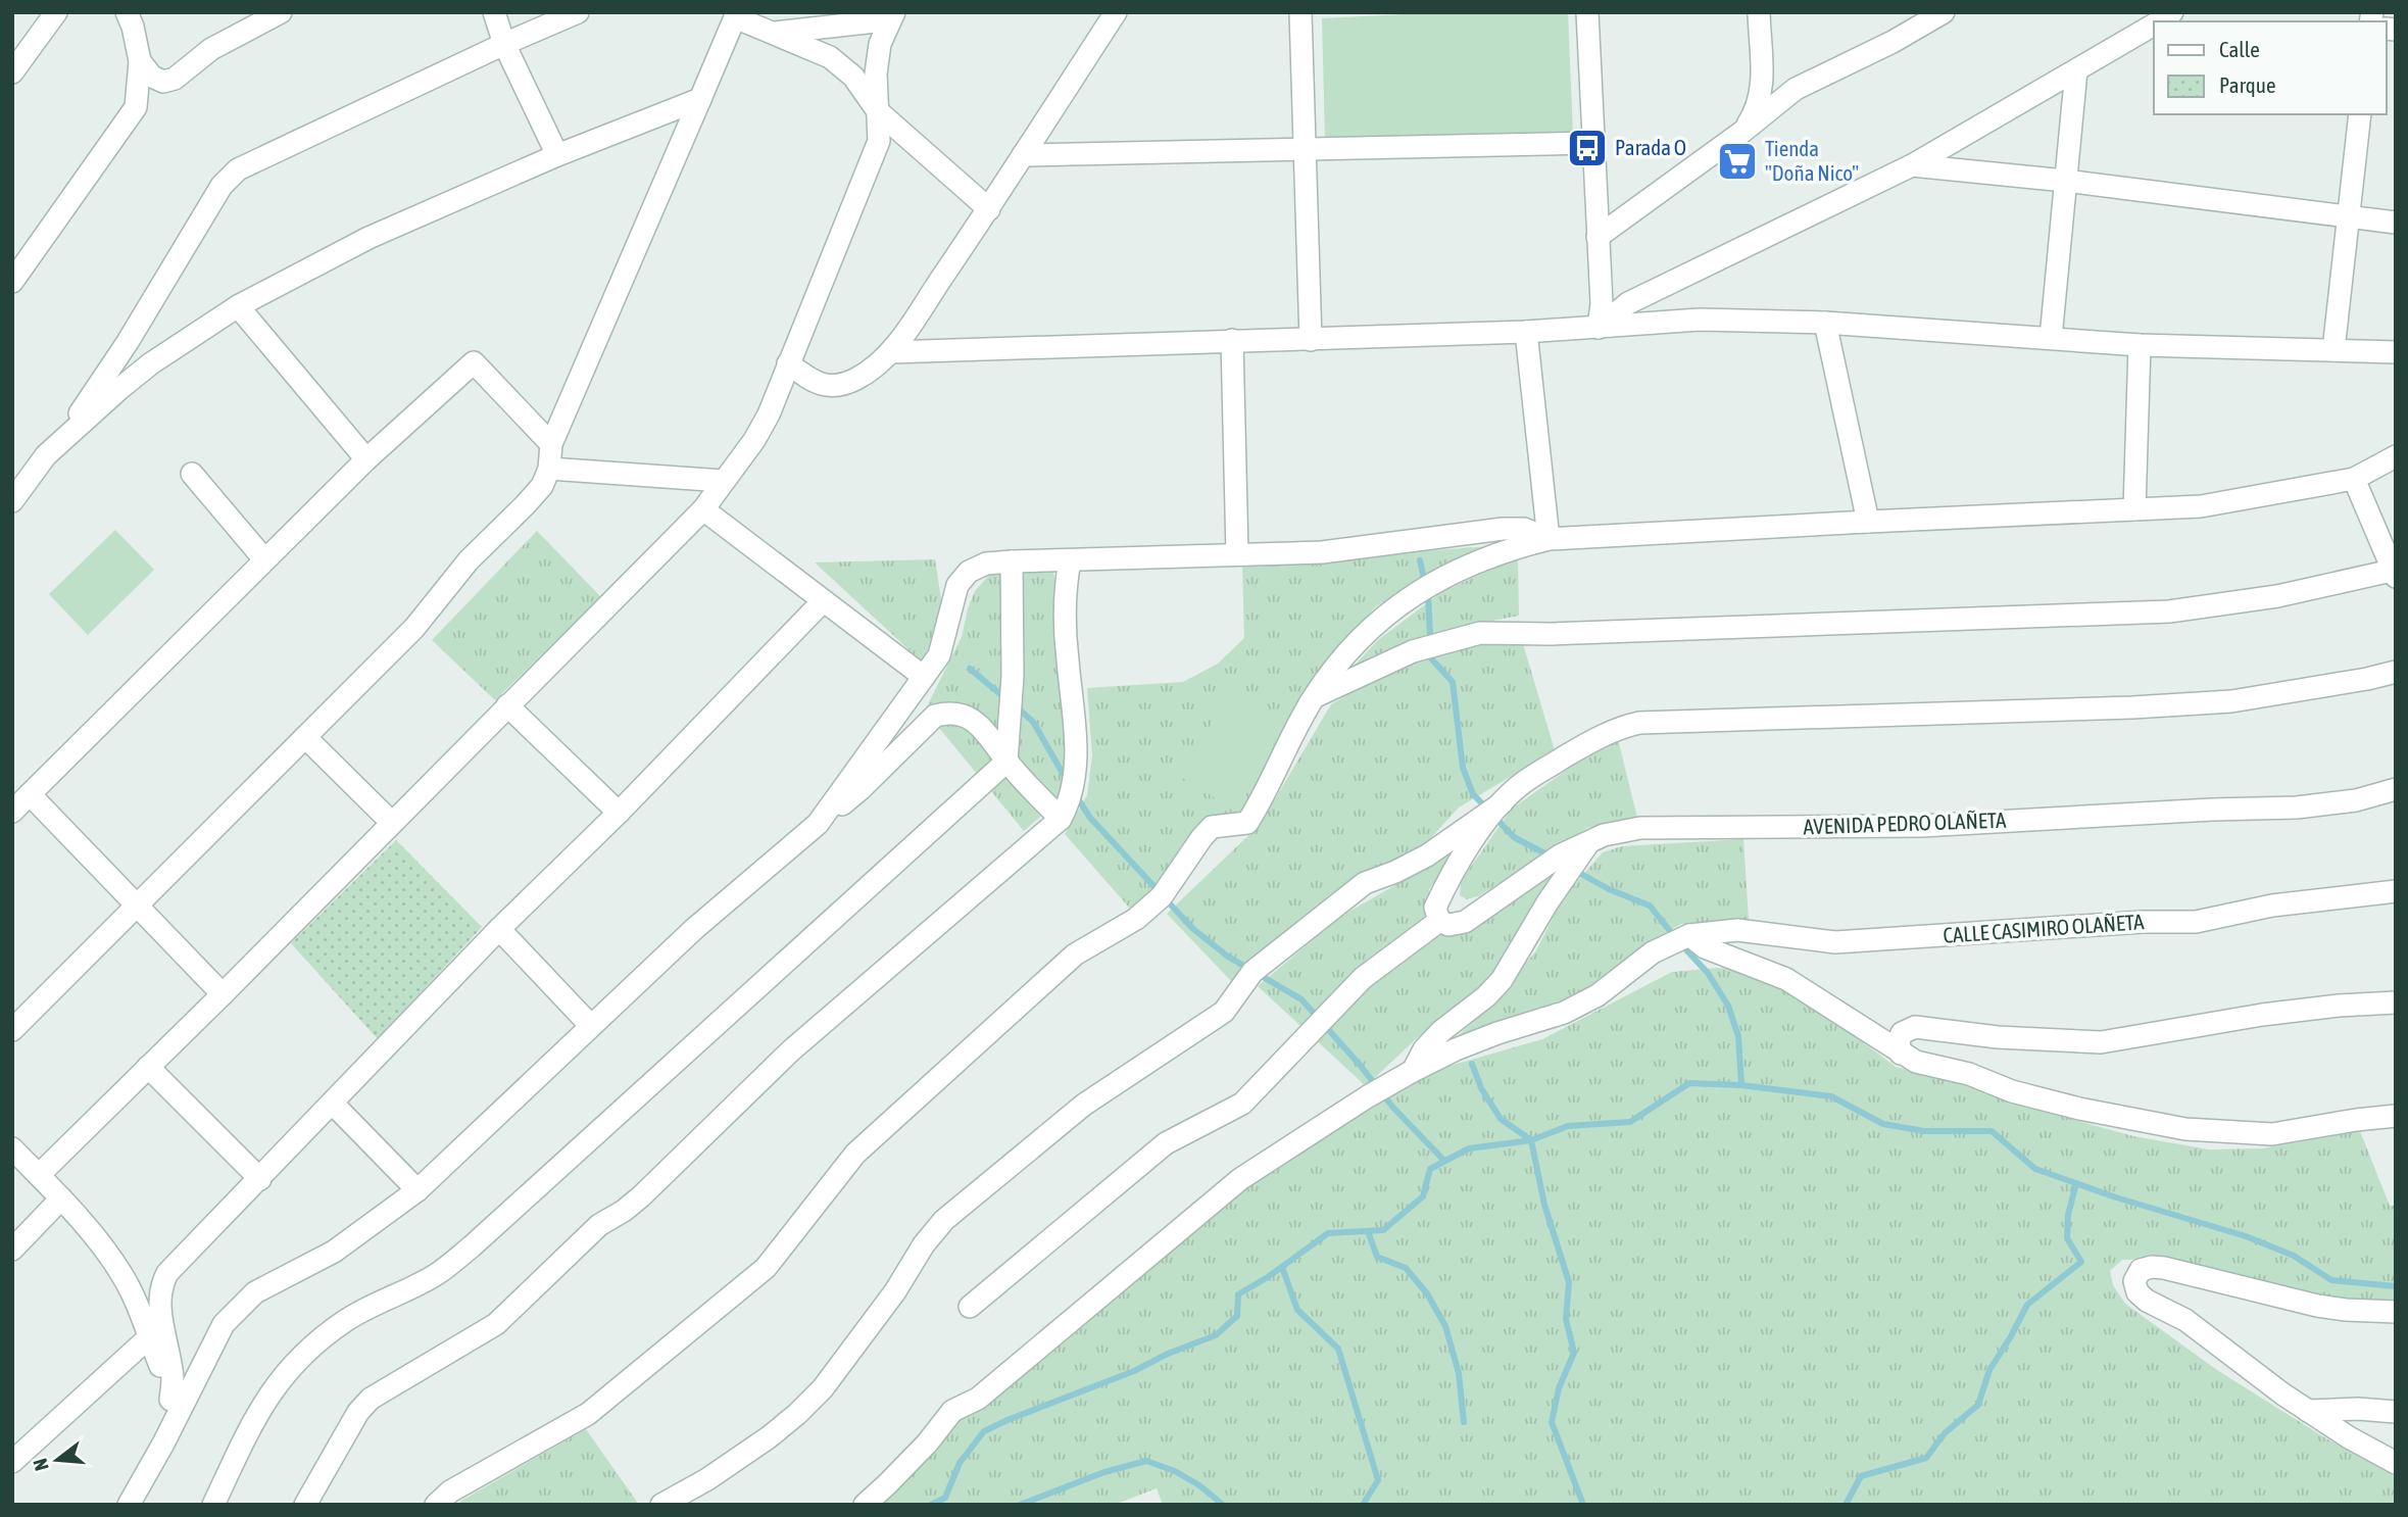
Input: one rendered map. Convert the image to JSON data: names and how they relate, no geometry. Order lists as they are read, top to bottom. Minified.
{"streets":{"street":["AVENIDA PEDRO OLAÑETA","CALLE CASIMIRO OLAÑETA"]},"places":{"bus stop":["Parada O"],"supermarket":["Tienda \"Doña Nico\""]},"legend":["Calle","Parque"],"north":"left"}
